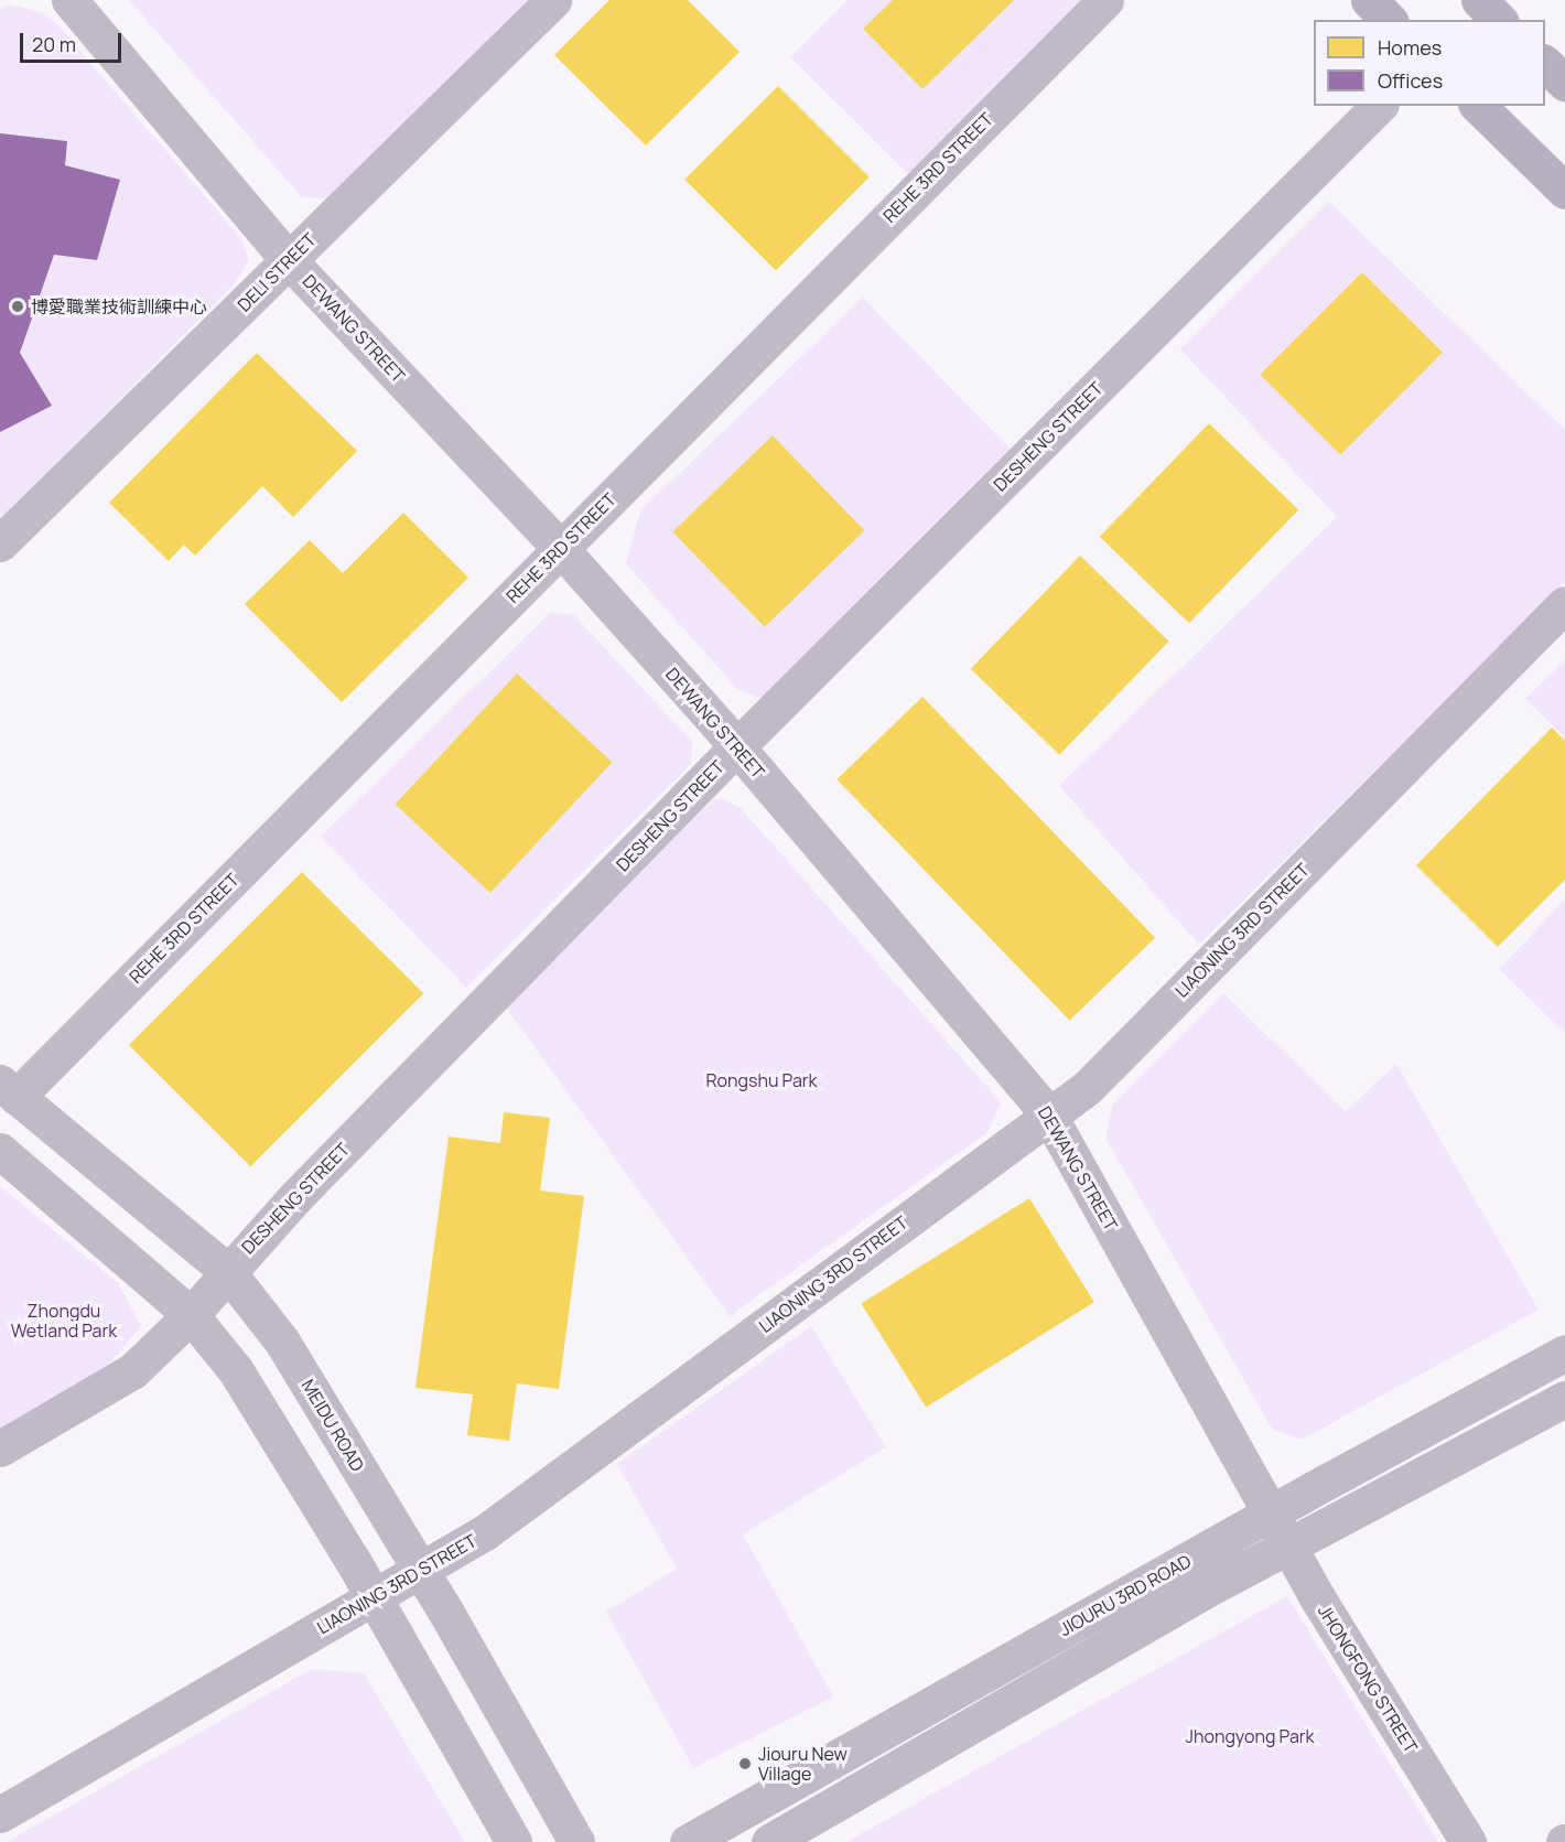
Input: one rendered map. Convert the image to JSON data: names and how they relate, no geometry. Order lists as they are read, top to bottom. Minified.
{"streets":{"street":["REHE 3RD STREET","DELI STREET","DEWANG STREET","DESHENG STREET","LIAONING 3RD STREET","MEIDU ROAD","JIOURU 3RD ROAD","JHONGFONG STREET"]},"crossings":[["REHE 3RD STREET","DEWANG STREET"],["REHE 3RD STREET","MEIDU ROAD"],["DELI STREET","DEWANG STREET"],["DEWANG STREET","DESHENG STREET"],["DEWANG STREET","LIAONING 3RD STREET"],["DEWANG STREET","JIOURU 3RD ROAD"],["DEWANG STREET","JHONGFONG STREET"],["DESHENG STREET","MEIDU ROAD"],["LIAONING 3RD STREET","MEIDU ROAD"],["JIOURU 3RD ROAD","JHONGFONG STREET"]],"parks":["Rongshu Park","Zhongdu Wetland Park","Jhongyong Park"],"places":["博愛職業技術訓練中心","Jiouru New Village"],"legend":["Homes","Offices"],"scale_bar":"20 m"}
